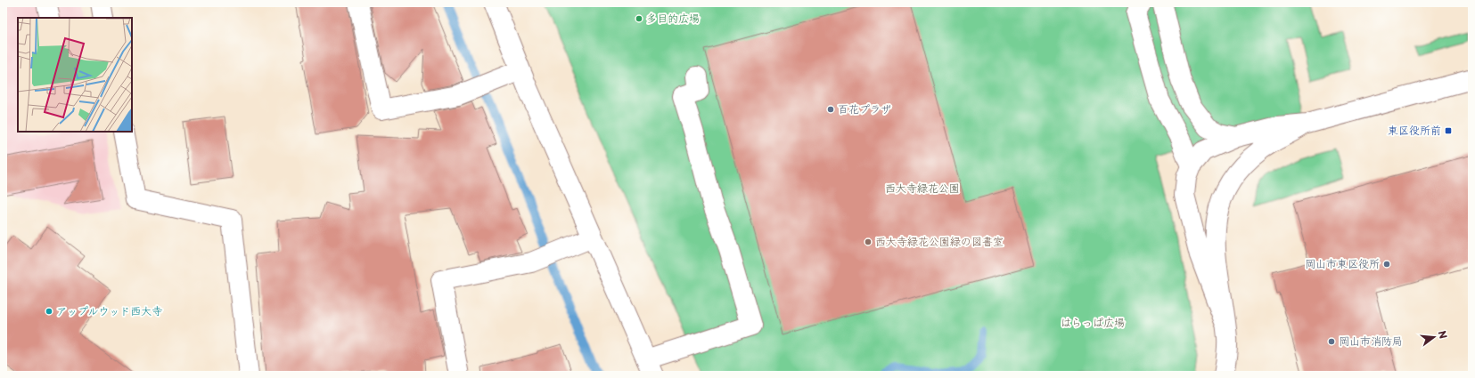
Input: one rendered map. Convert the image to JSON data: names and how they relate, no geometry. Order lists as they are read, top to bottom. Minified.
{"parks":["西大寺緑花公園","はらっぱ広場"],"places":{"other":["多目的広場","百花プラザ","西大寺緑花公園緑の図書室","岡山市東区役所","アップルウッド西大寺","岡山市消防局"],"transit":["東区役所前"]},"north":"right"}
